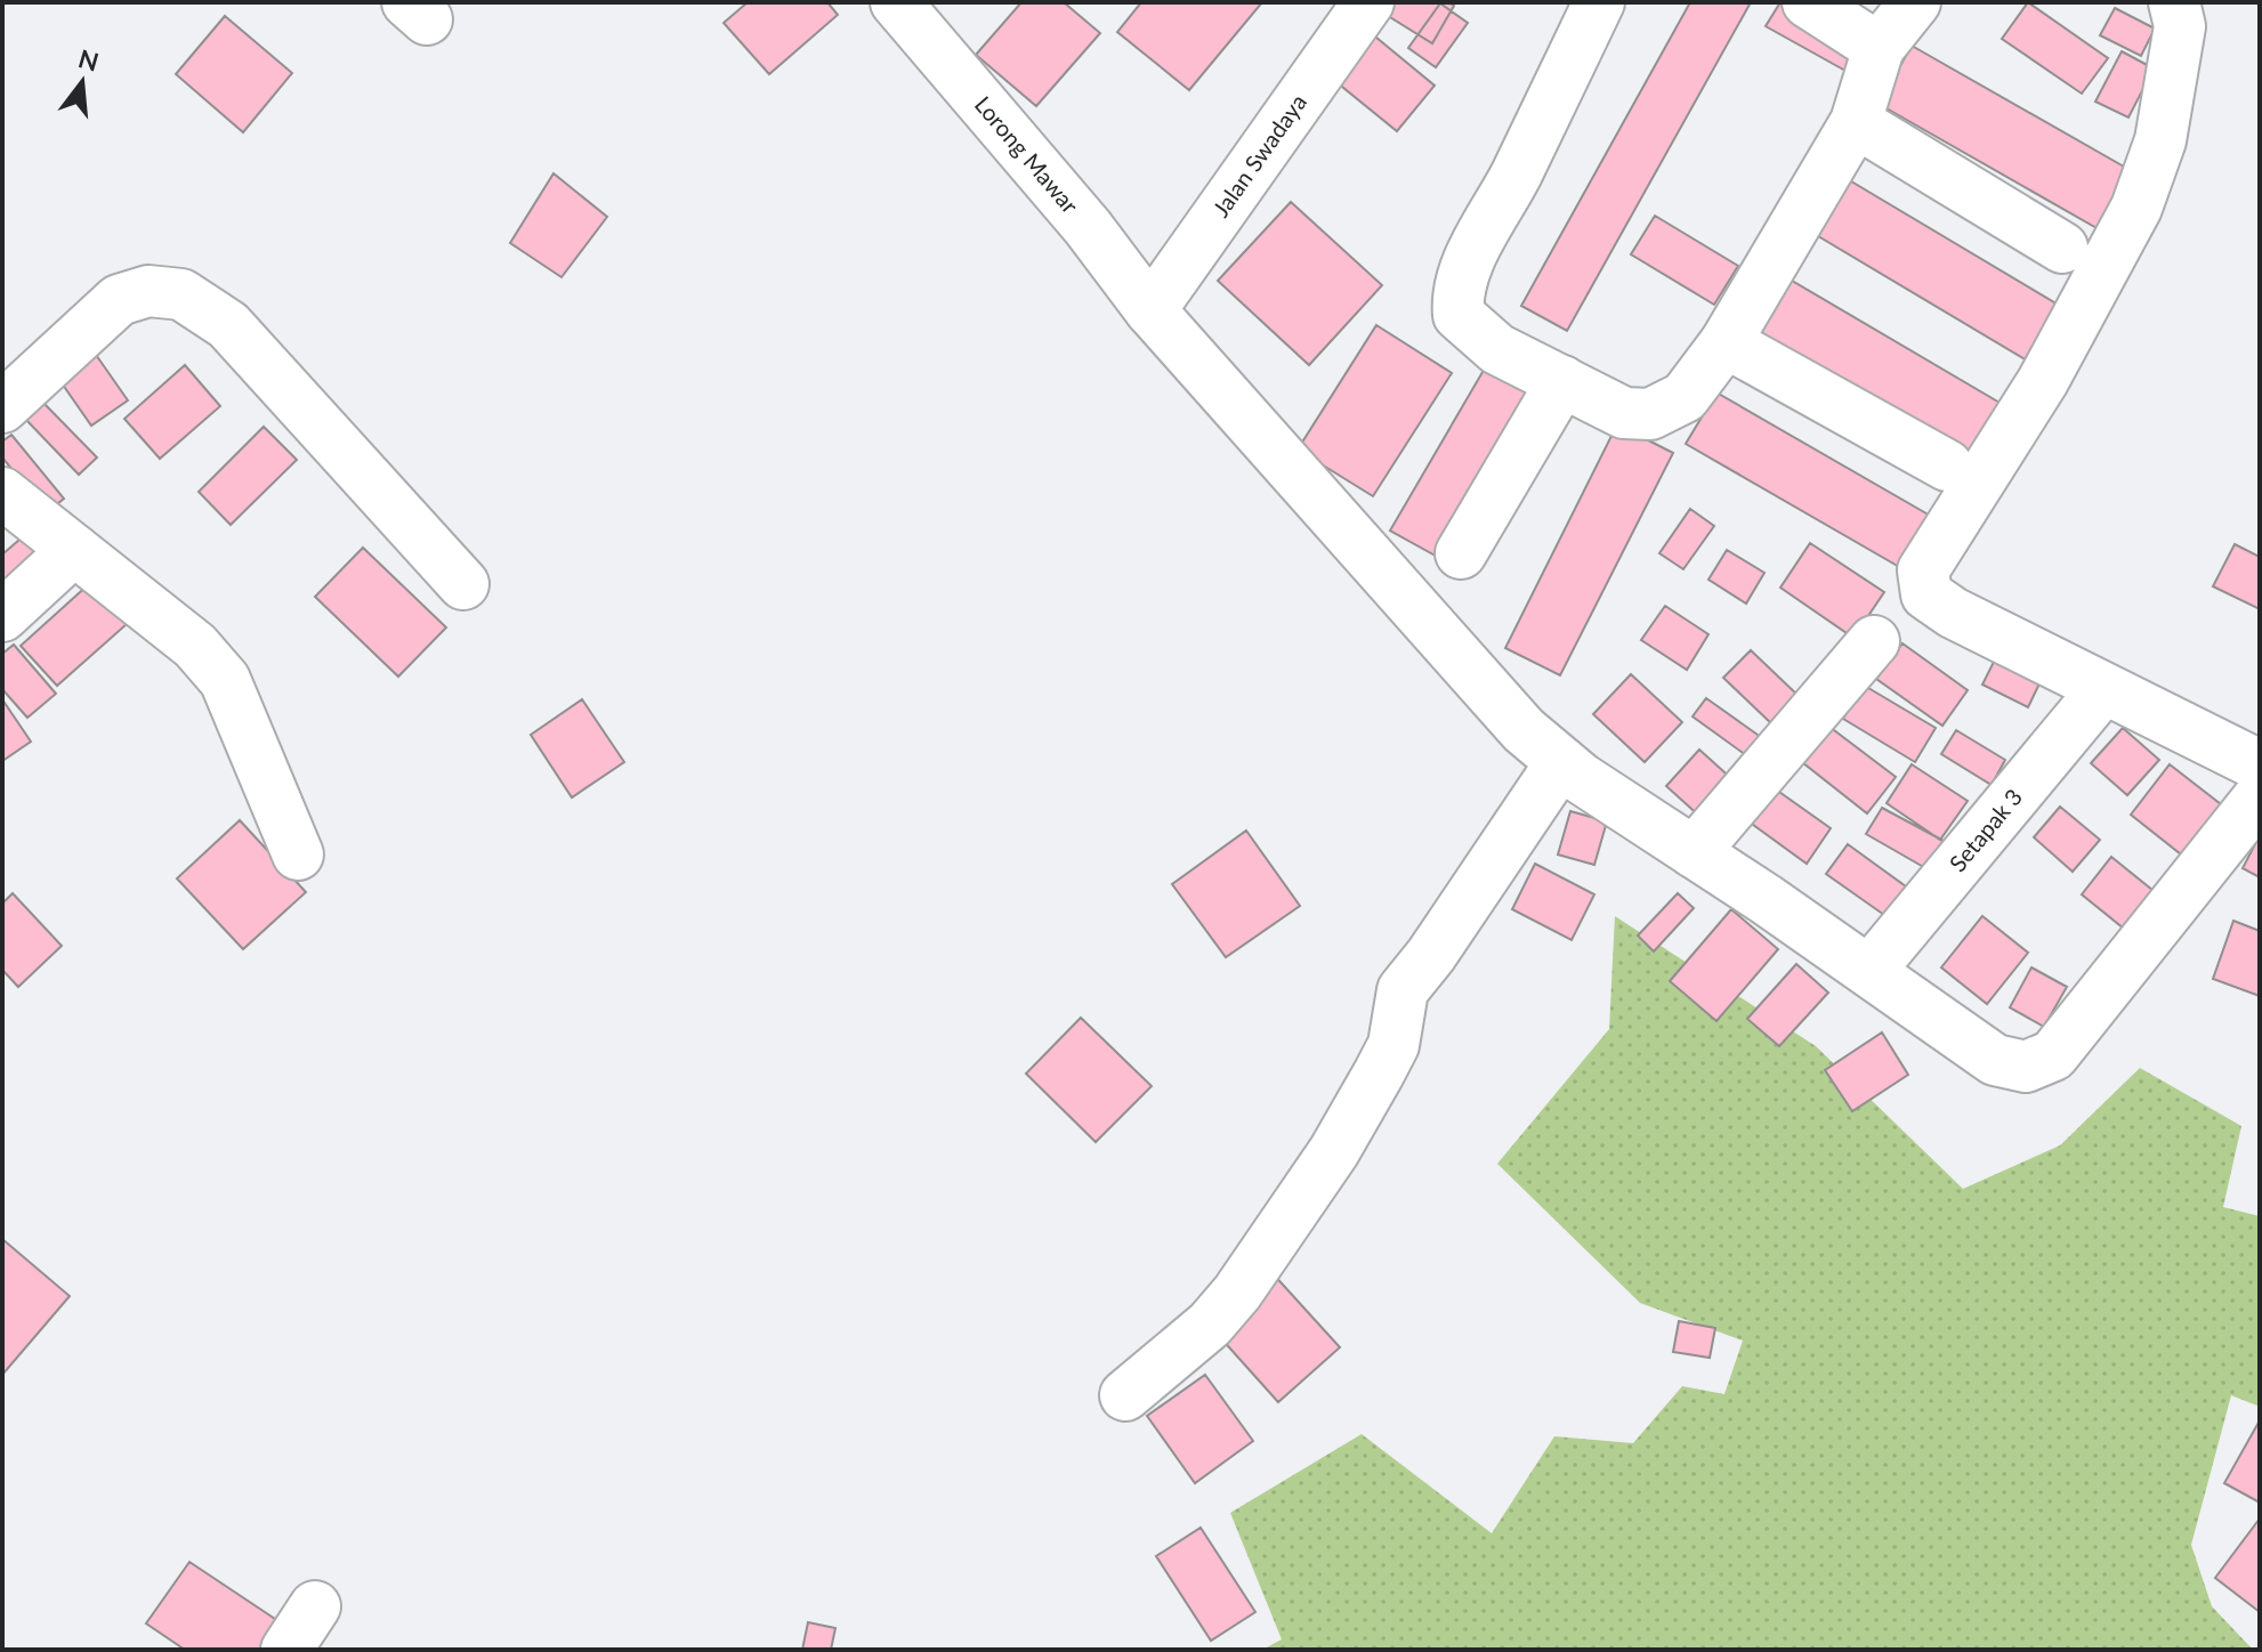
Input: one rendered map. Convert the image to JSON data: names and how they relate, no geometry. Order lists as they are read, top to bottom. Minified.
{"streets":{"street":["Lorong Mawar","Jalan Swadaya","Setapak 3"]},"crossings":[["Lorong Mawar","Jalan Swadaya"],["Lorong Mawar","Setapak 3"]],"north":"top"}
